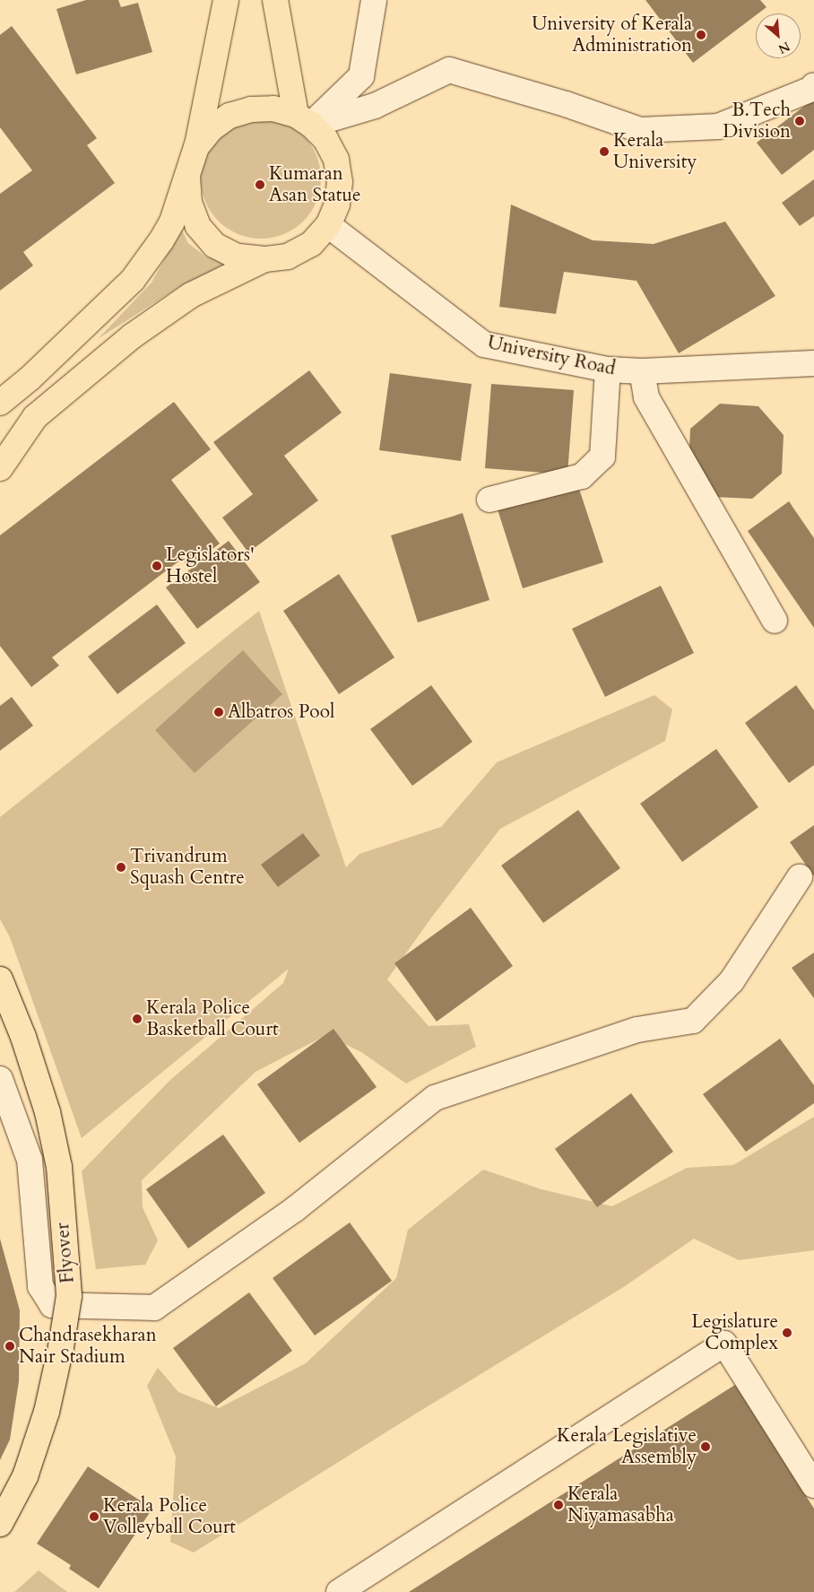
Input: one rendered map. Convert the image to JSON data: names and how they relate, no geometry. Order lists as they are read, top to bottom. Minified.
{"streets":{"main road":["Flyover"],"street":["University Road"]},"places":["University of Kerala Administration","B.Tech Division","Kerala University","Kumaran Asan Statue","Legislators' Hostel","Albatros Pool","Trivandrum Squash Centre","Kerala Police Basketball Court","Legislature Complex","Chandrasekharan Nair Stadium","Kerala Legislative Assembly","Kerala Niyamasabha","Kerala Police Volleyball Court"],"north":"bottom right"}
